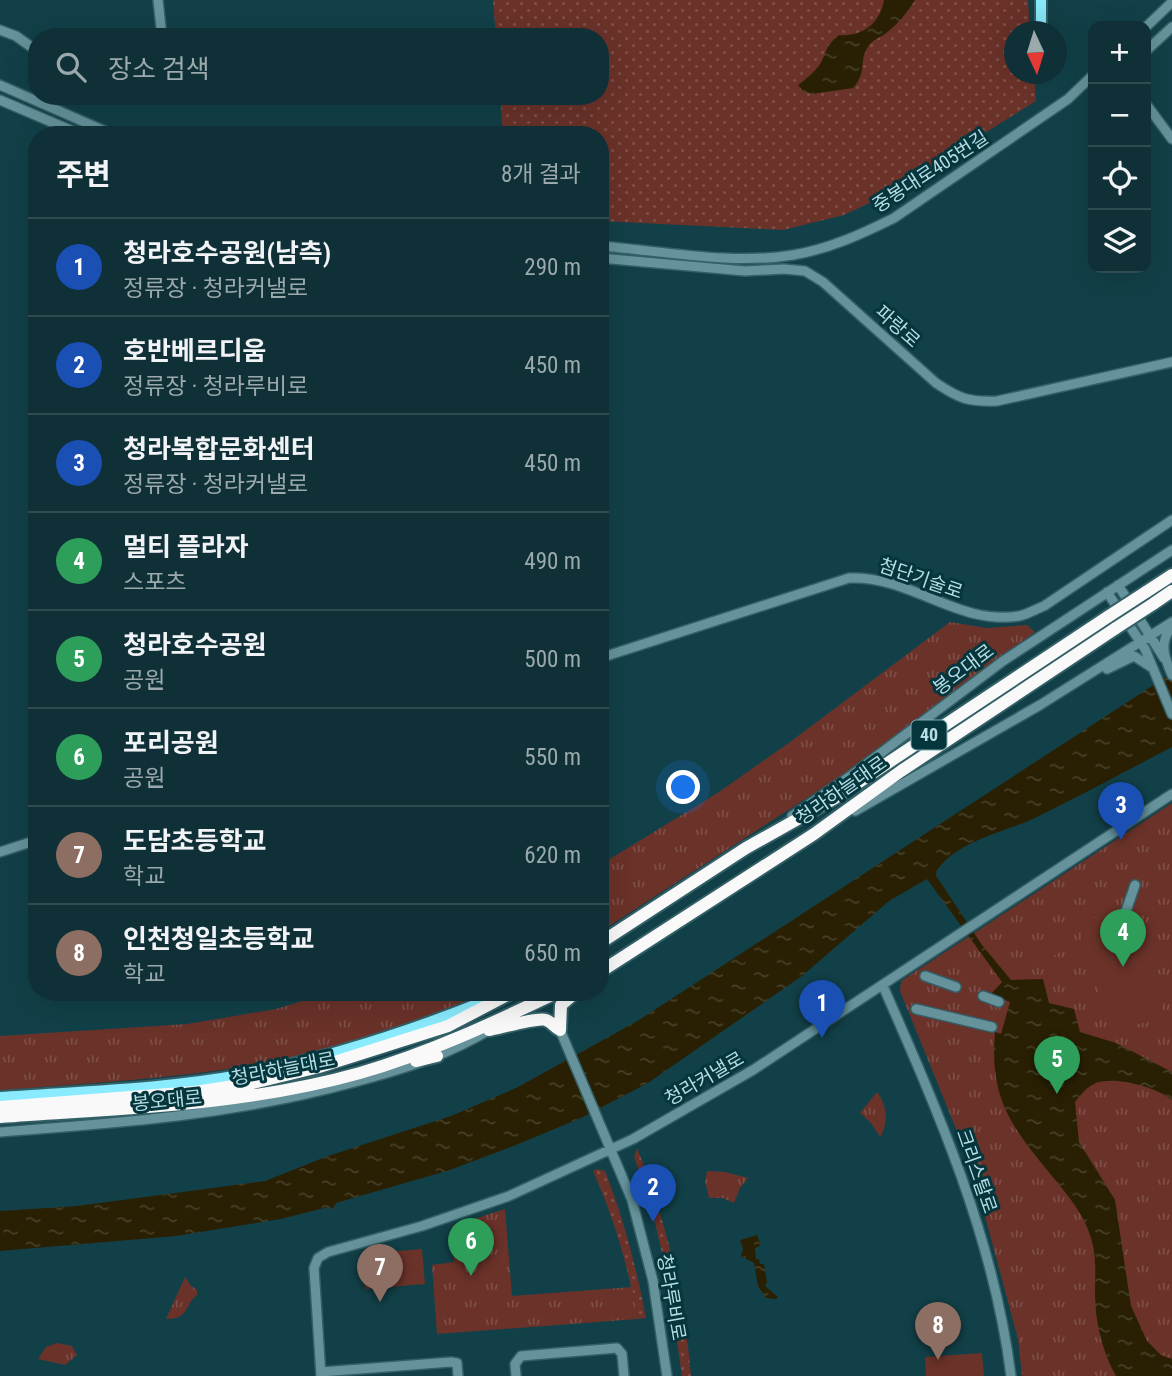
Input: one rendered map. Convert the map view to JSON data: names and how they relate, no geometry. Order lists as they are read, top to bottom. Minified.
{"streets":{"highway":["40","청라하늘대로"],"main road":["봉오대로"],"street":["중봉대로405번길","파랑로","첨단기술로","청라커낼로","크리스탈로","청라루비로"]},"crossings":[["봉오대로","청라하늘대로"],["40","청라하늘대로"],["청라커낼로","크리스탈로"],["청라커낼로","청라루비로"]],"north":"bottom","page":{"map_buttons":["+","−"],"search":"장소 검색","heading":["주변","8개 결과"],"list":[{"mark":"1","name":"청라호수공원(남측)","note":"정류장 · 청라커낼로","value":"290 m"},{"mark":"2","name":"호반베르디움","note":"정류장 · 청라루비로","value":"450 m"},{"mark":"3","name":"청라복합문화센터","note":"정류장 · 청라커낼로","value":"450 m"},{"mark":"4","name":"멀티 플라자","note":"스포츠","value":"490 m"},{"mark":"5","name":"청라호수공원","note":"공원","value":"500 m"},{"mark":"6","name":"포리공원","note":"공원","value":"550 m"},{"mark":"7","name":"도담초등학교","note":"학교","value":"620 m"},{"mark":"8","name":"인천청일초등학교","note":"학교","value":"650 m"}],"pins":["3","4","1","5","2","6","7","8"]}}
